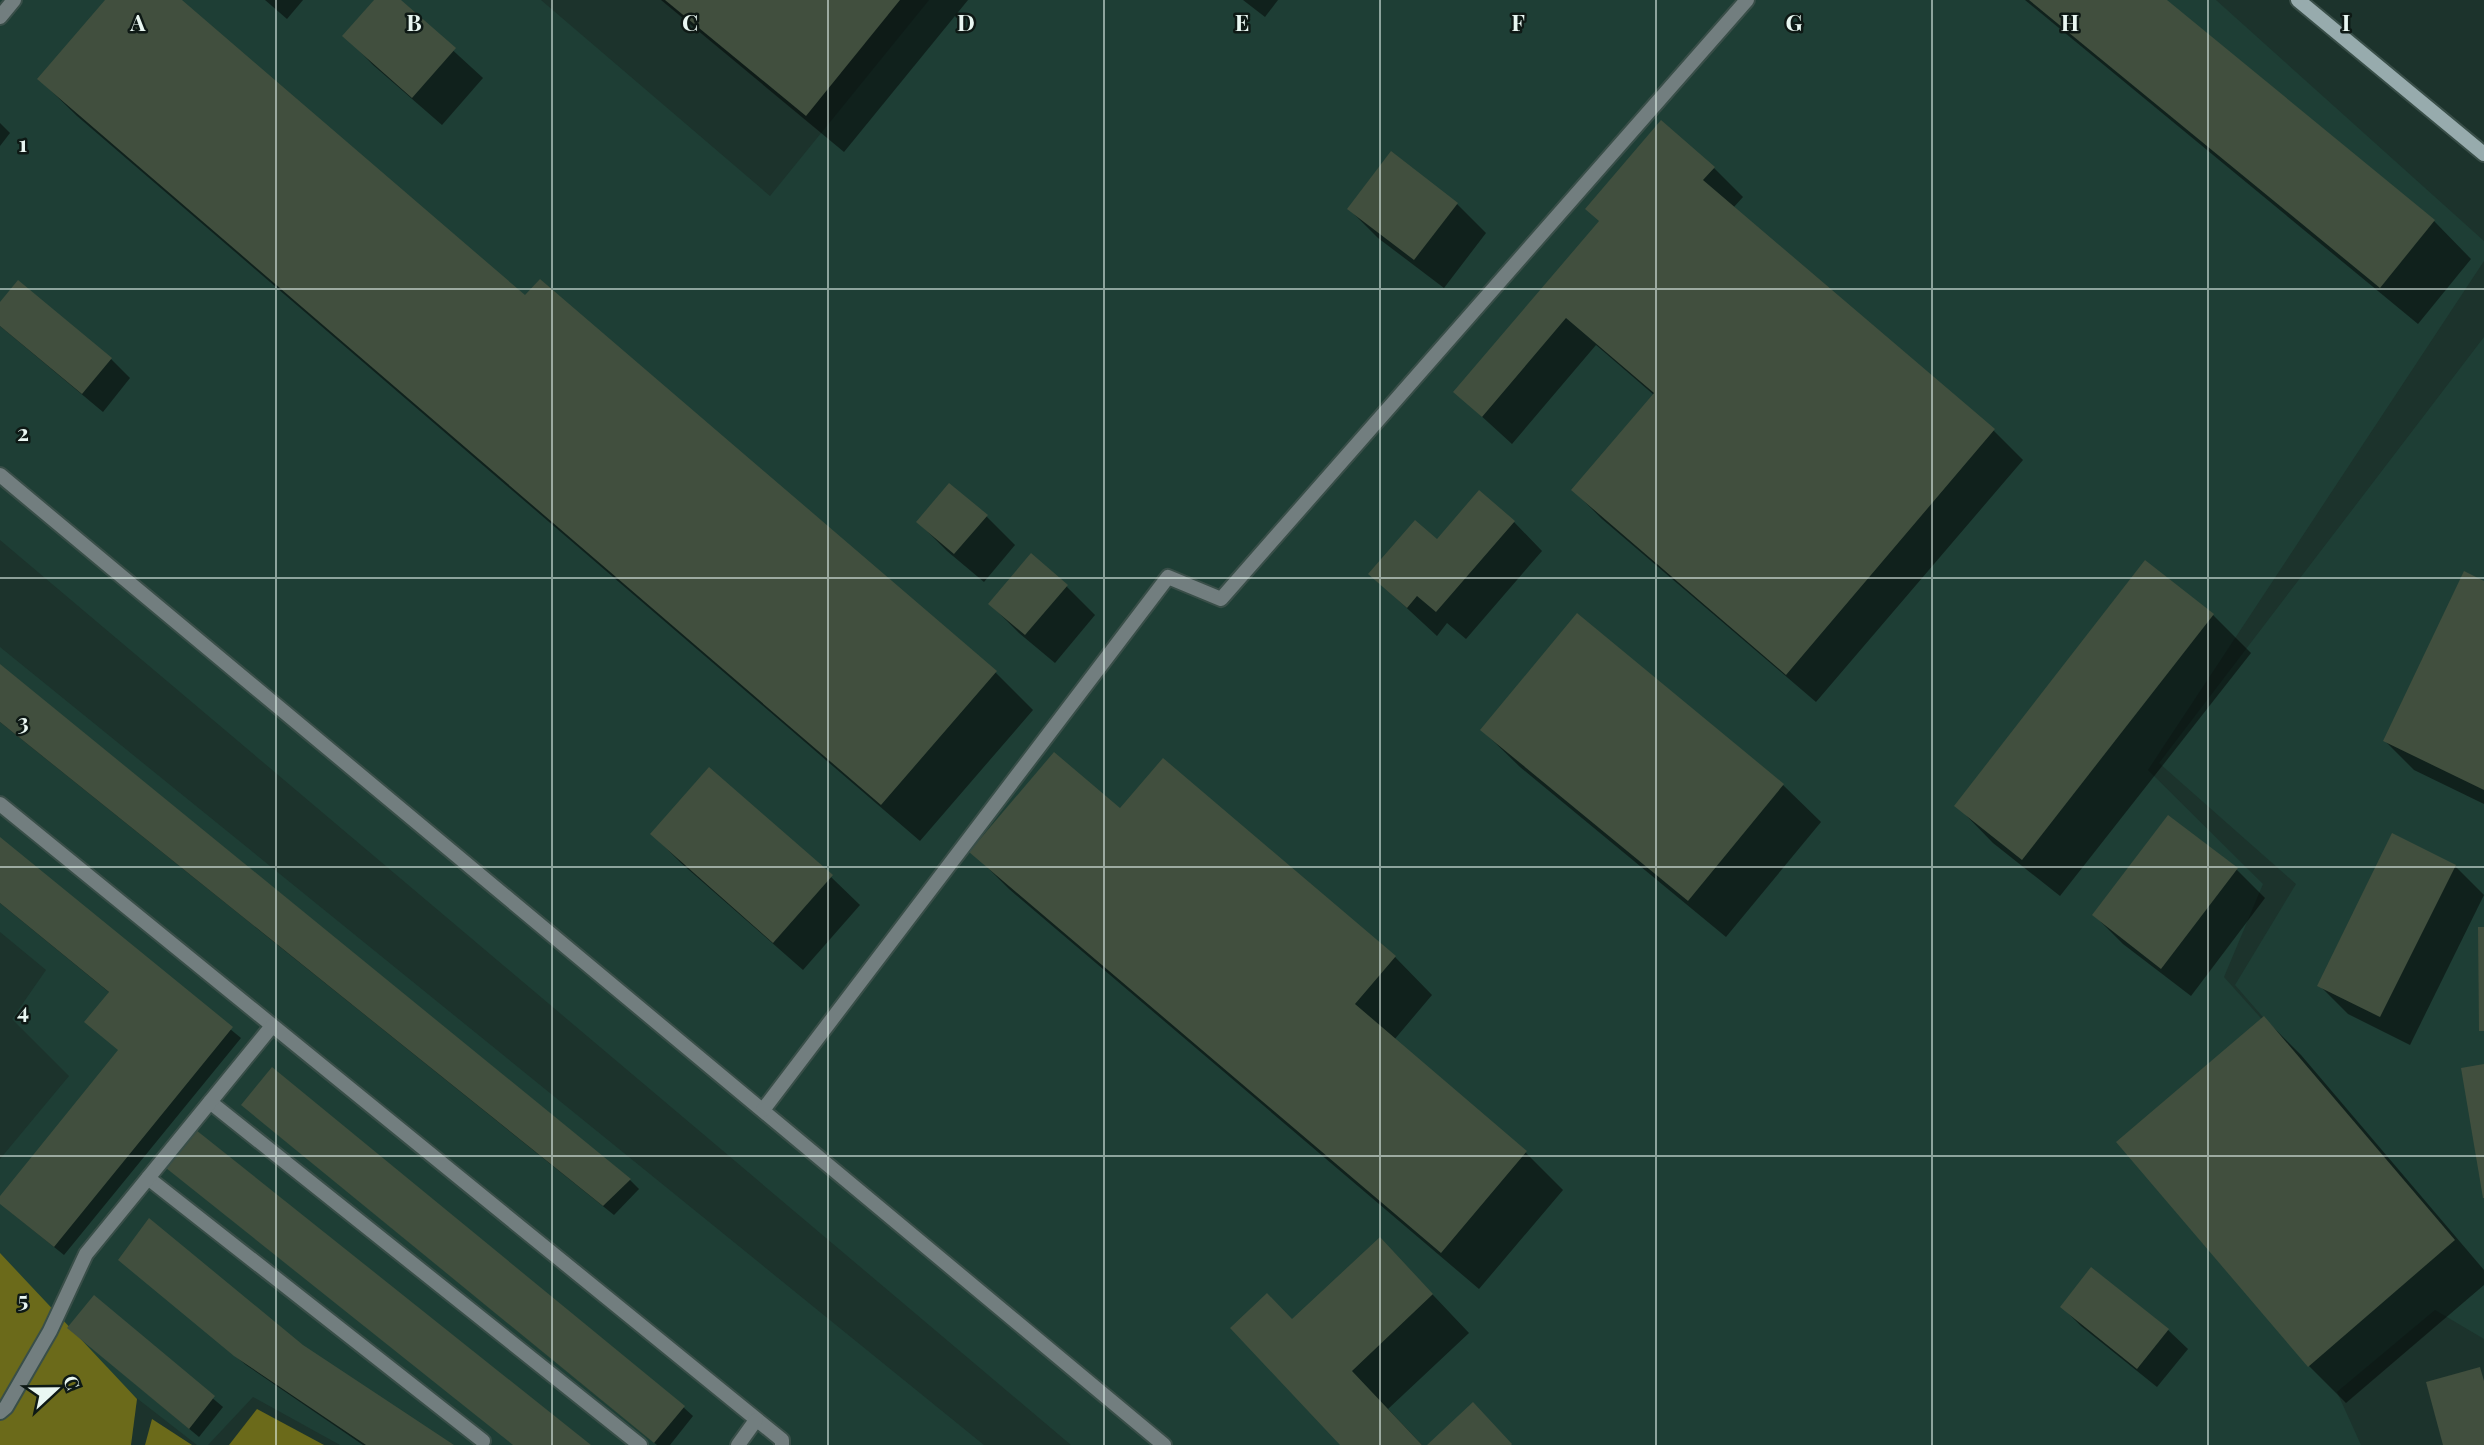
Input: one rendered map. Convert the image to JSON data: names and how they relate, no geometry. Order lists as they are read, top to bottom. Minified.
{"north":"right","grid":{"columns":["A","B","C","D","E","F","G","H","I"],"rows":["1","2","3","4","5"]}}
